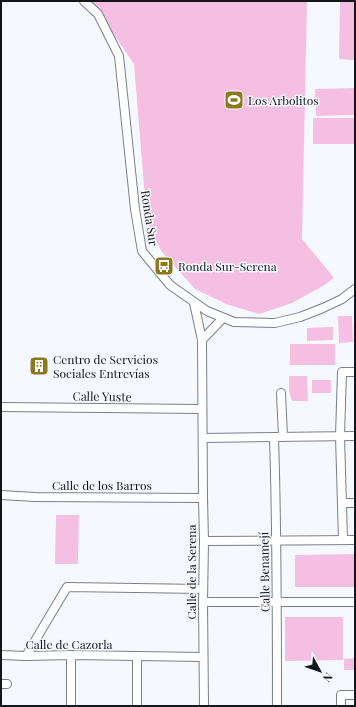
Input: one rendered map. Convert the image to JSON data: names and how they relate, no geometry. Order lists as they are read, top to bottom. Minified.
{"streets":{"street":["Ronda Sur","Calle Yuste","Calle de los Barros","Calle de la Serena","Calle Benamejí","Calle de Cazorla"]},"crossings":[["Ronda Sur","Calle de la Serena"],["Calle Yuste","Calle de la Serena"],["Calle de los Barros","Calle de la Serena"],["Calle de la Serena","Calle de Cazorla"]],"places":{"sports":["Los Arbolitos"],"bus stop":["Ronda Sur-Serena"],"building":["Centro de Servicios Sociales Entrevías"]},"north":"bottom right"}
